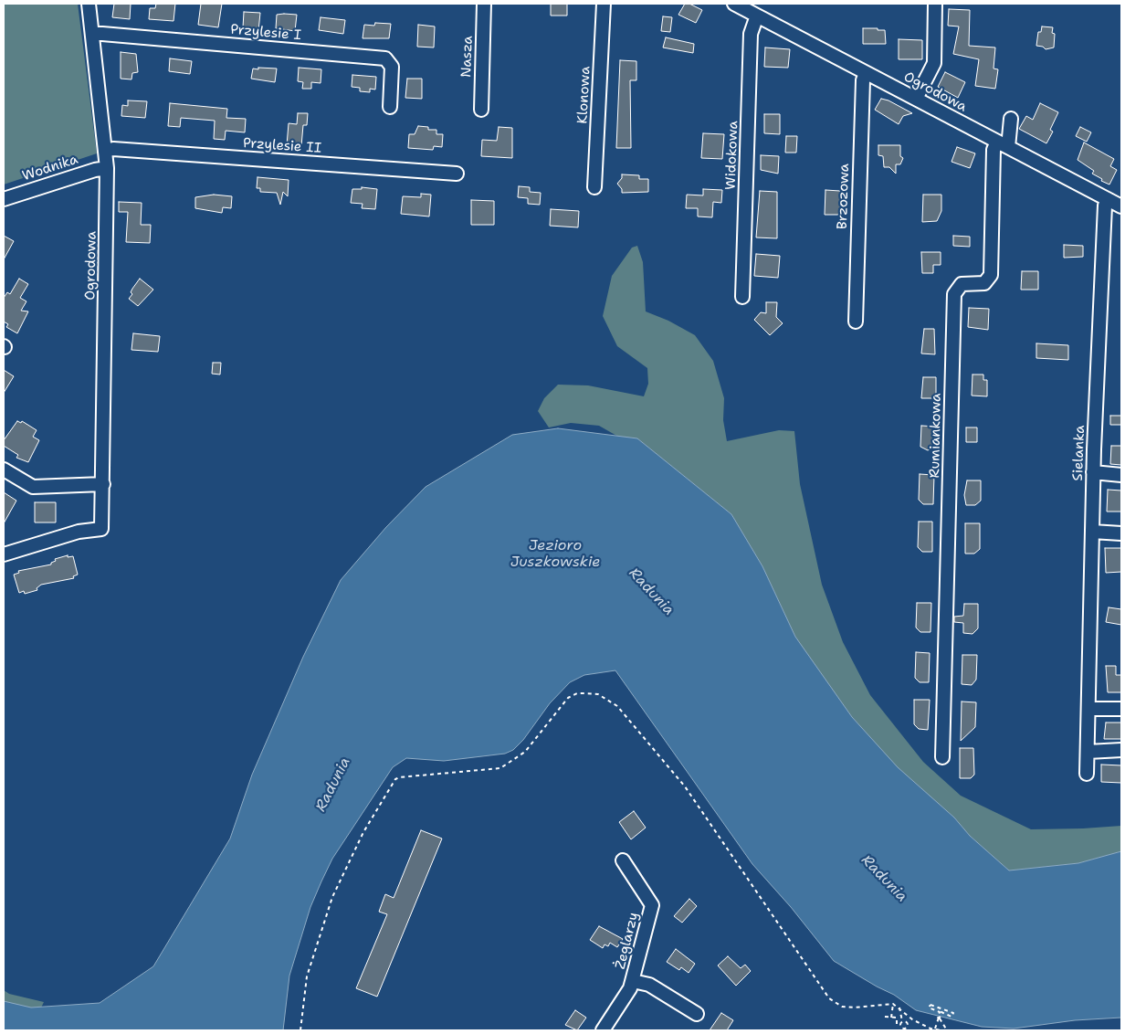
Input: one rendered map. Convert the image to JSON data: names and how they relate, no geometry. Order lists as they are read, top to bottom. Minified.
{"streets":{"street":["Przylesie I","Nasza","Ogrodowa","Klonowa","Przylesie II","Widokowa","Wodnika","Brzozowa","Rumiankowa","Sielanka","Żeglarzy"]},"crossings":[["Przylesie I","Ogrodowa"],["Ogrodowa","Przylesie II"],["Ogrodowa","Widokowa"],["Ogrodowa","Wodnika"],["Ogrodowa","Brzozowa"],["Ogrodowa","Rumiankowa"],["Ogrodowa","Sielanka"]],"water":["Jezioro Juszkowskie","Radunia"]}
